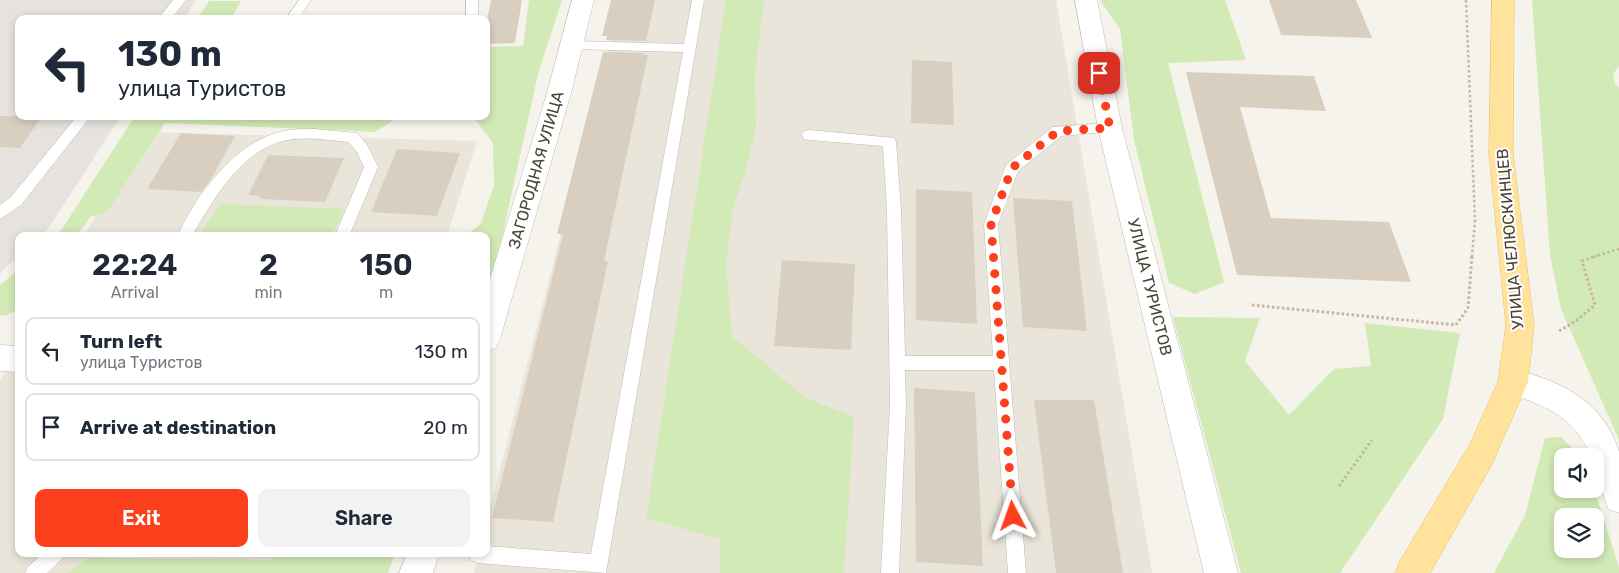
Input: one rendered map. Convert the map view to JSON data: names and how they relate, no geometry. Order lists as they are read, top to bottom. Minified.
{"streets":{"main road":["УЛИЦА ЧЕЛЮСКИНЦЕВ"],"street":["ЗАГОРОДНАЯ УЛИЦА","УЛИЦА ТУРИСТОВ"]},"page":{"turn":["130 m","улица Туристов"],"eta":["22:24","Arrival","2","min","150","m"],"list":[{"name":"Turn left","note":"улица Туристов","value":"130 m"},{"name":"Arrive at destination","value":"20 m"}],"buttons":["Exit","Share"]}}
